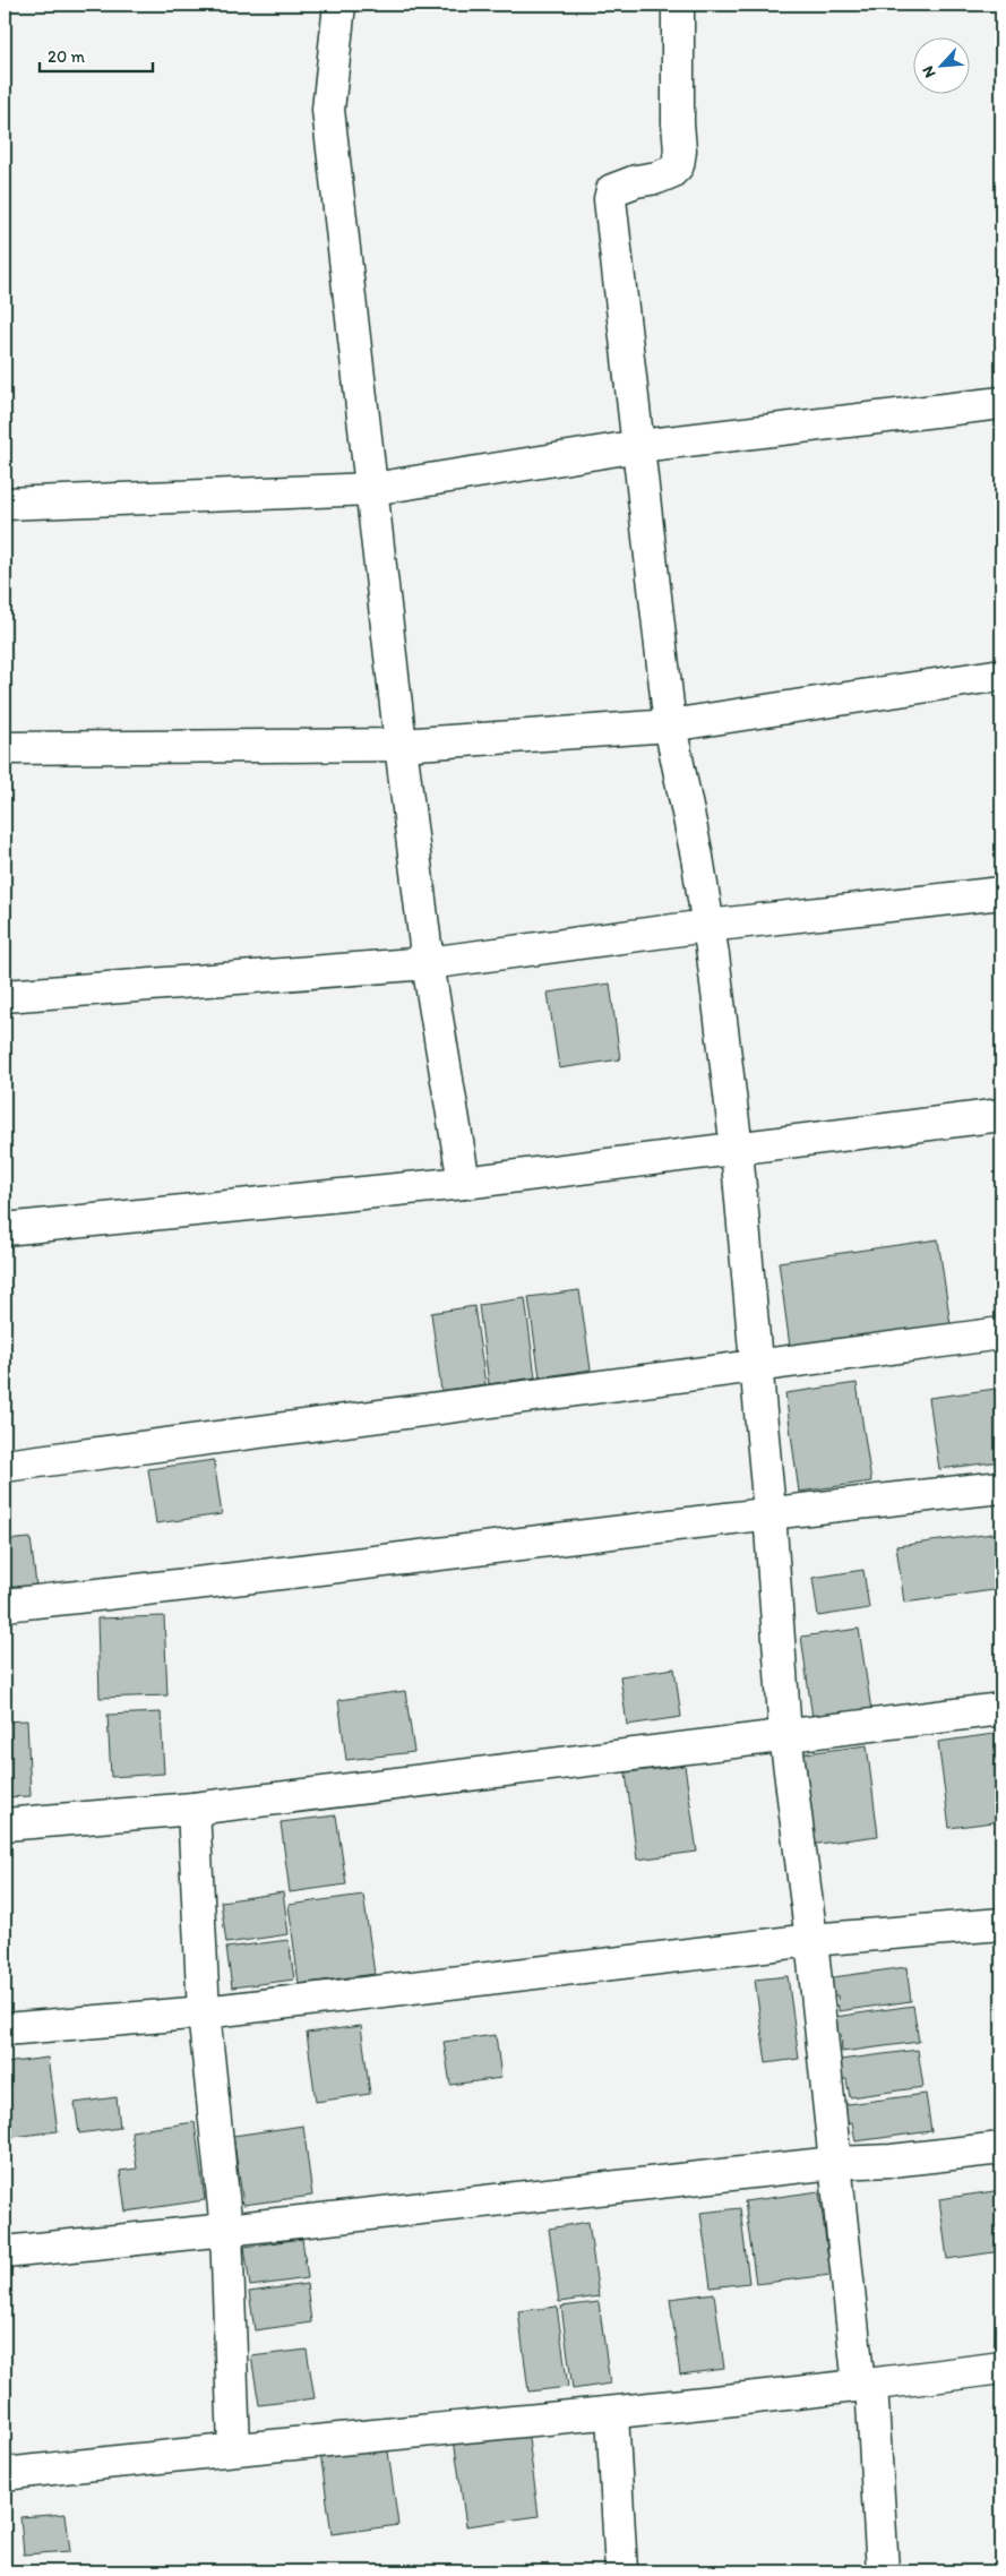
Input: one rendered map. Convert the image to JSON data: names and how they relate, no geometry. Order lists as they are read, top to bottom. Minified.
{"scale_bar":"20 m","north":"bottom left"}
